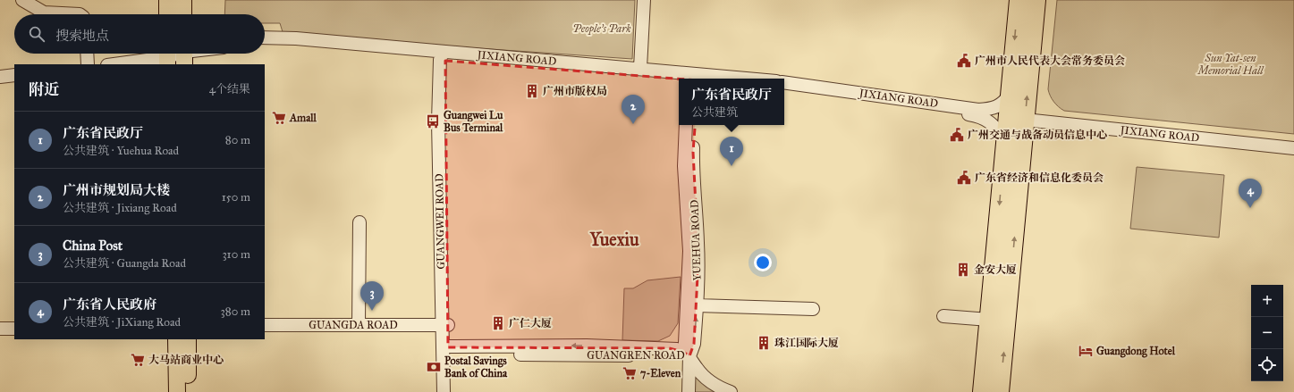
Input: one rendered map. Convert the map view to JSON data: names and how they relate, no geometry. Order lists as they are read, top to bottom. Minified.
{"streets":{"street":["JIXIANG ROAD","GUANGWEI ROAD","YUEHUA ROAD","GUANGDA ROAD","GUANGREN ROAD"]},"crossings":[["JIXIANG ROAD","GUANGWEI ROAD"],["GUANGWEI ROAD","GUANGDA ROAD"],["GUANGWEI ROAD","GUANGREN ROAD"],["YUEHUA ROAD","GUANGREN ROAD"]],"districts":["Yuexiu"],"parks":["People's Park","Sun Yat-sen Memorial Hall"],"places":{"public building":["广州市人民代表大会常务委员会","广州交通与战备动员信息中心","广东省经济和信息化委员会"],"building":["广州市版权局","金安大厦","广仁大厦","珠江国际大厦"],"supermarket":["Amall","大马站商业中心","7-Eleven"],"bus stop":["Guangwei Lu Bus Terminal"],"hotel":["Guangdong Hotel"],"bank":["Postal Savings Bank of China"]},"page":{"search":"搜索地点","heading":["附近","4个结果"],"popup":["广东省民政厅","公共建筑"],"pins":["2","1","4","3"],"list":[{"mark":"1","name":"广东省民政厅","note":"公共建筑 · Yuehua Road","value":"80 m"},{"mark":"2","name":"广州市规划局大楼","note":"公共建筑 · Jixiang Road","value":"150 m"},{"mark":"3","name":"China Post","note":"公共建筑 · Guangda Road","value":"310 m"},{"mark":"4","name":"广东省人民政府","note":"公共建筑 · JiXiang Road","value":"380 m"}],"map_buttons":["+","−"]}}
